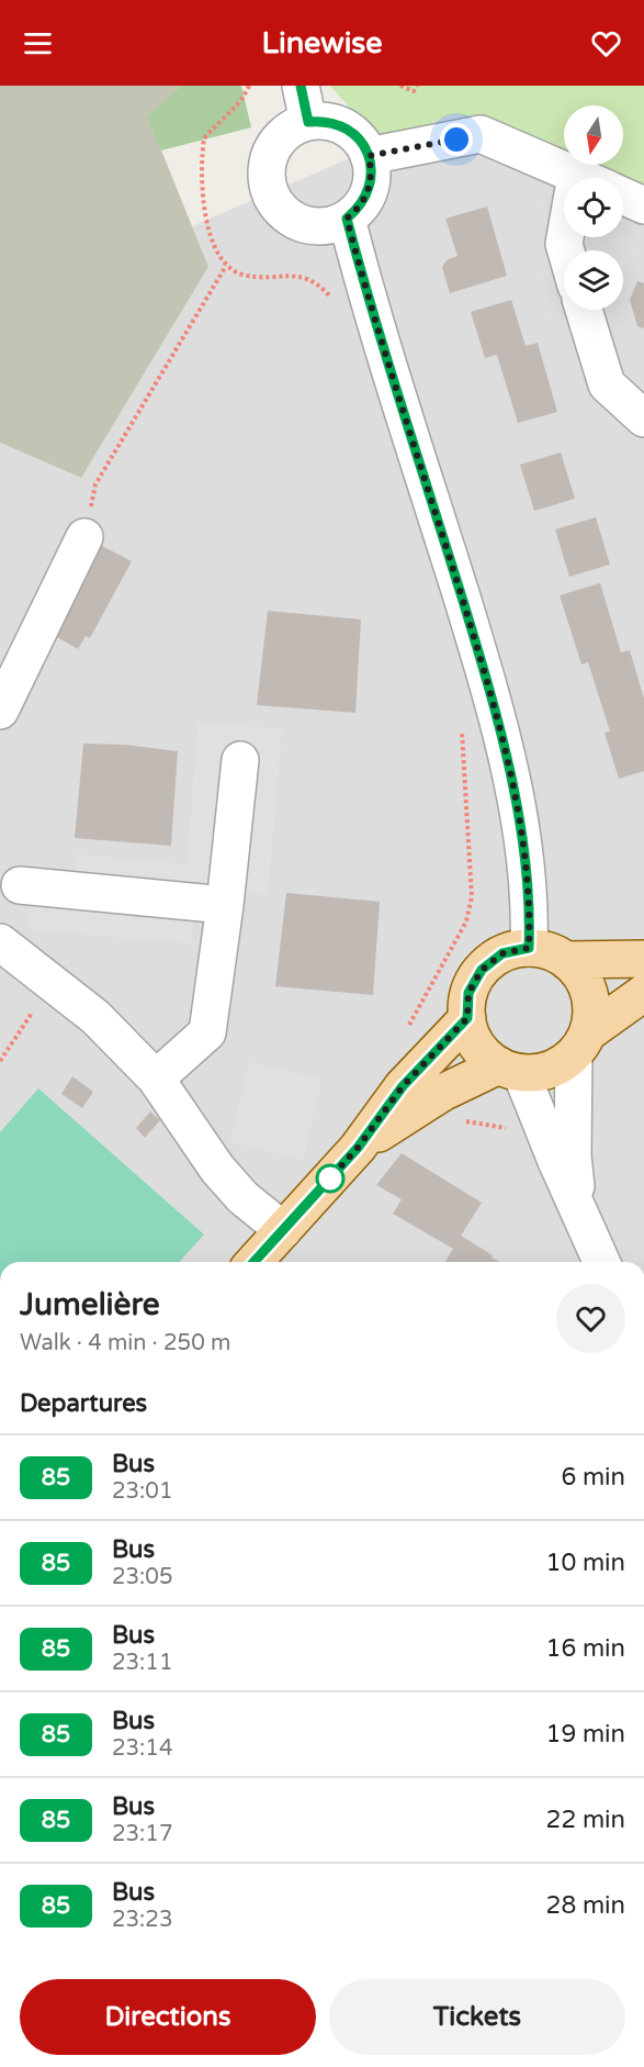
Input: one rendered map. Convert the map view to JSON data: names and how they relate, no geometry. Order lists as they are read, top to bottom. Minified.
{"lines":["bus line 85"],"north":"bottom","page":{"header":"Linewise","heading":[["Jumelière","Walk · 4 min · 250 m"],"Departures"],"list":[{"mark":"85","name":"Bus","note":"23:01","value":"6 min"},{"mark":"85","name":"Bus","note":"23:05","value":"10 min"},{"mark":"85","name":"Bus","note":"23:11","value":"16 min"},{"mark":"85","name":"Bus","note":"23:14","value":"19 min"},{"mark":"85","name":"Bus","note":"23:17","value":"22 min"},{"mark":"85","name":"Bus","note":"23:23","value":"28 min"}],"buttons":["Directions","Tickets"]}}
